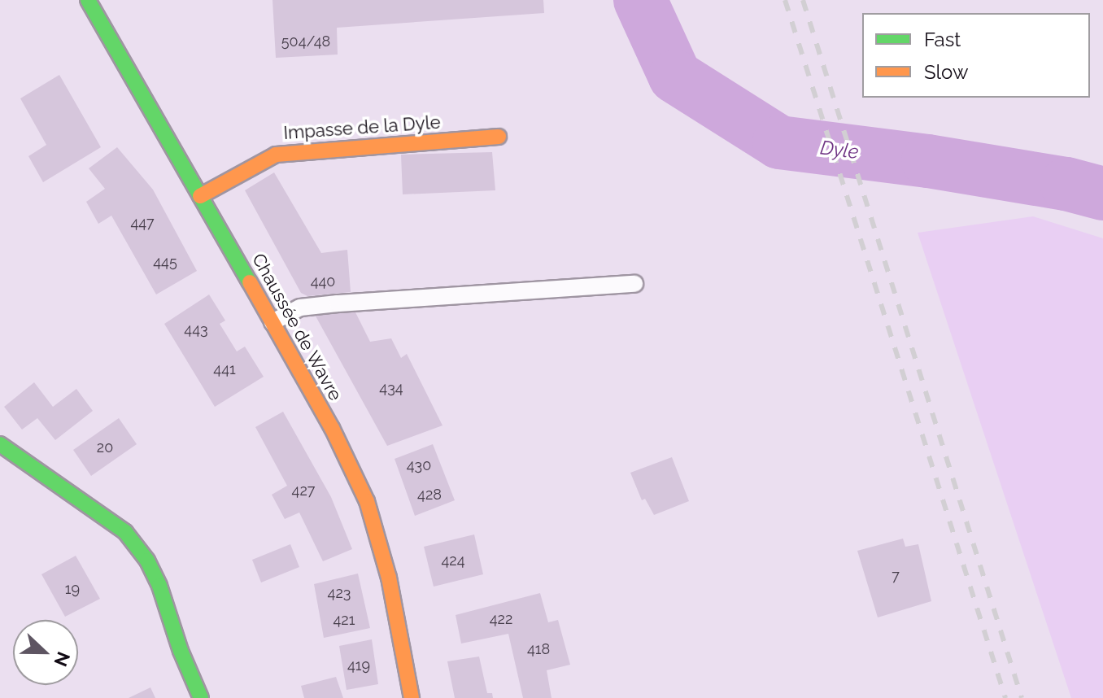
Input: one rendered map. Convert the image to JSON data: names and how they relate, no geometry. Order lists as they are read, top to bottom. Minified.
{"streets":{"main road":["Impasse de la Dyle","Chaussée de Wavre"]},"crossings":[["Impasse de la Dyle","Chaussée de Wavre"]],"water":["Dyle"],"house_numbers":["504/48","447","445","440","443","441","434","20","430","427","428","424","7","19","423","422","421","418","419"],"legend":["Fast","Slow"],"north":"right"}
